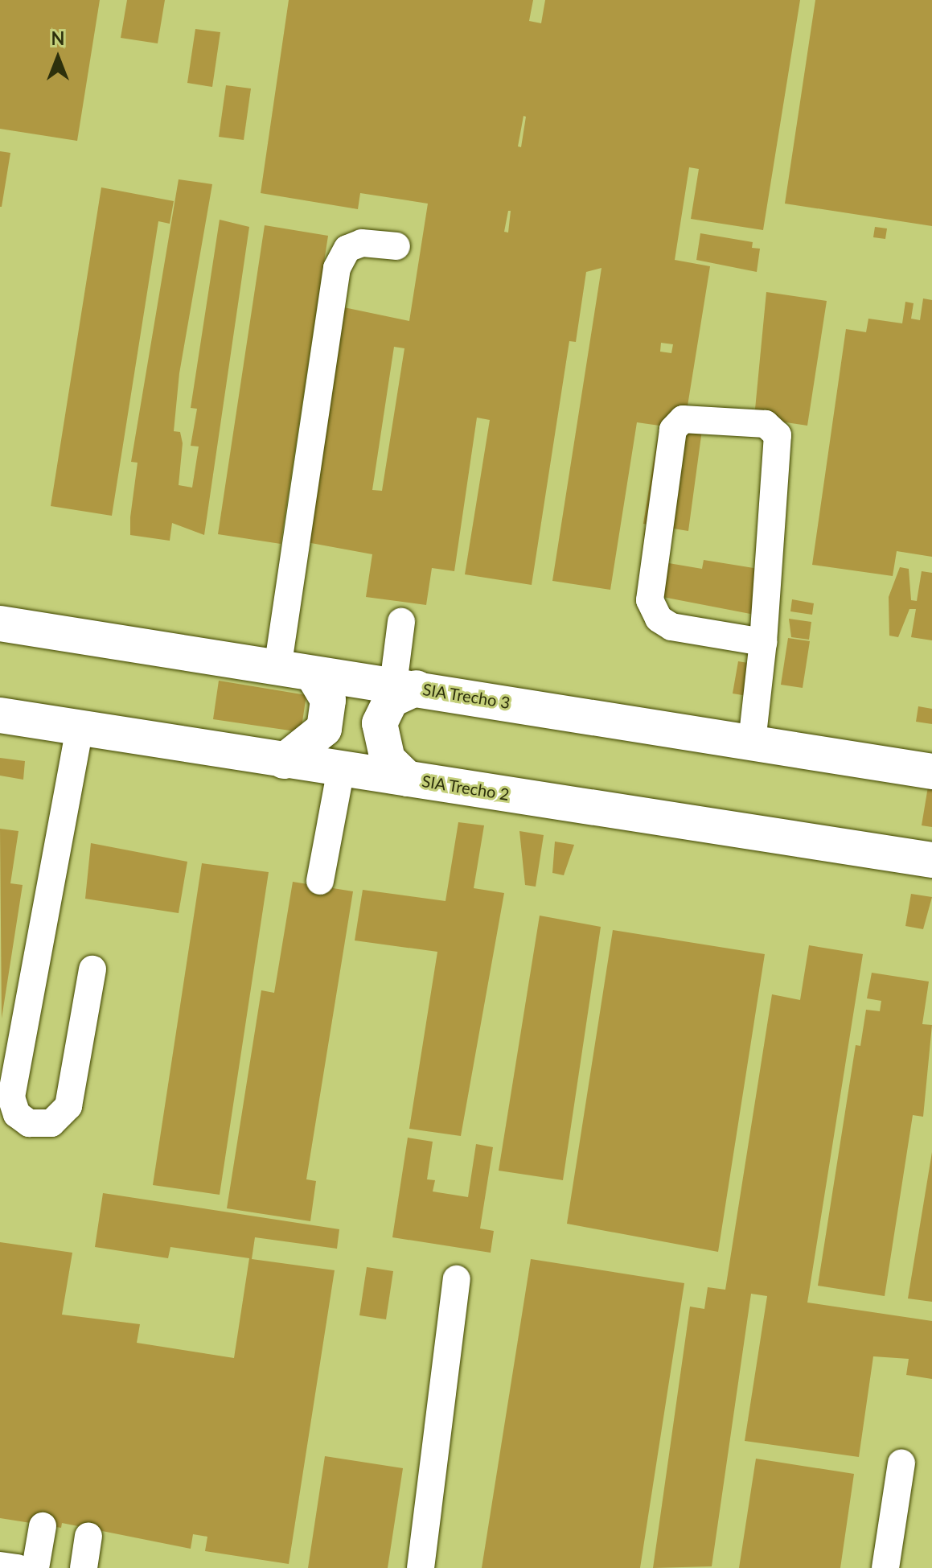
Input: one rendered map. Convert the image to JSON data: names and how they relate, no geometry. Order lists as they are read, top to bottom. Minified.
{"streets":{"main road":["SIA Trecho 3","SIA Trecho 2"]},"north":"top"}
